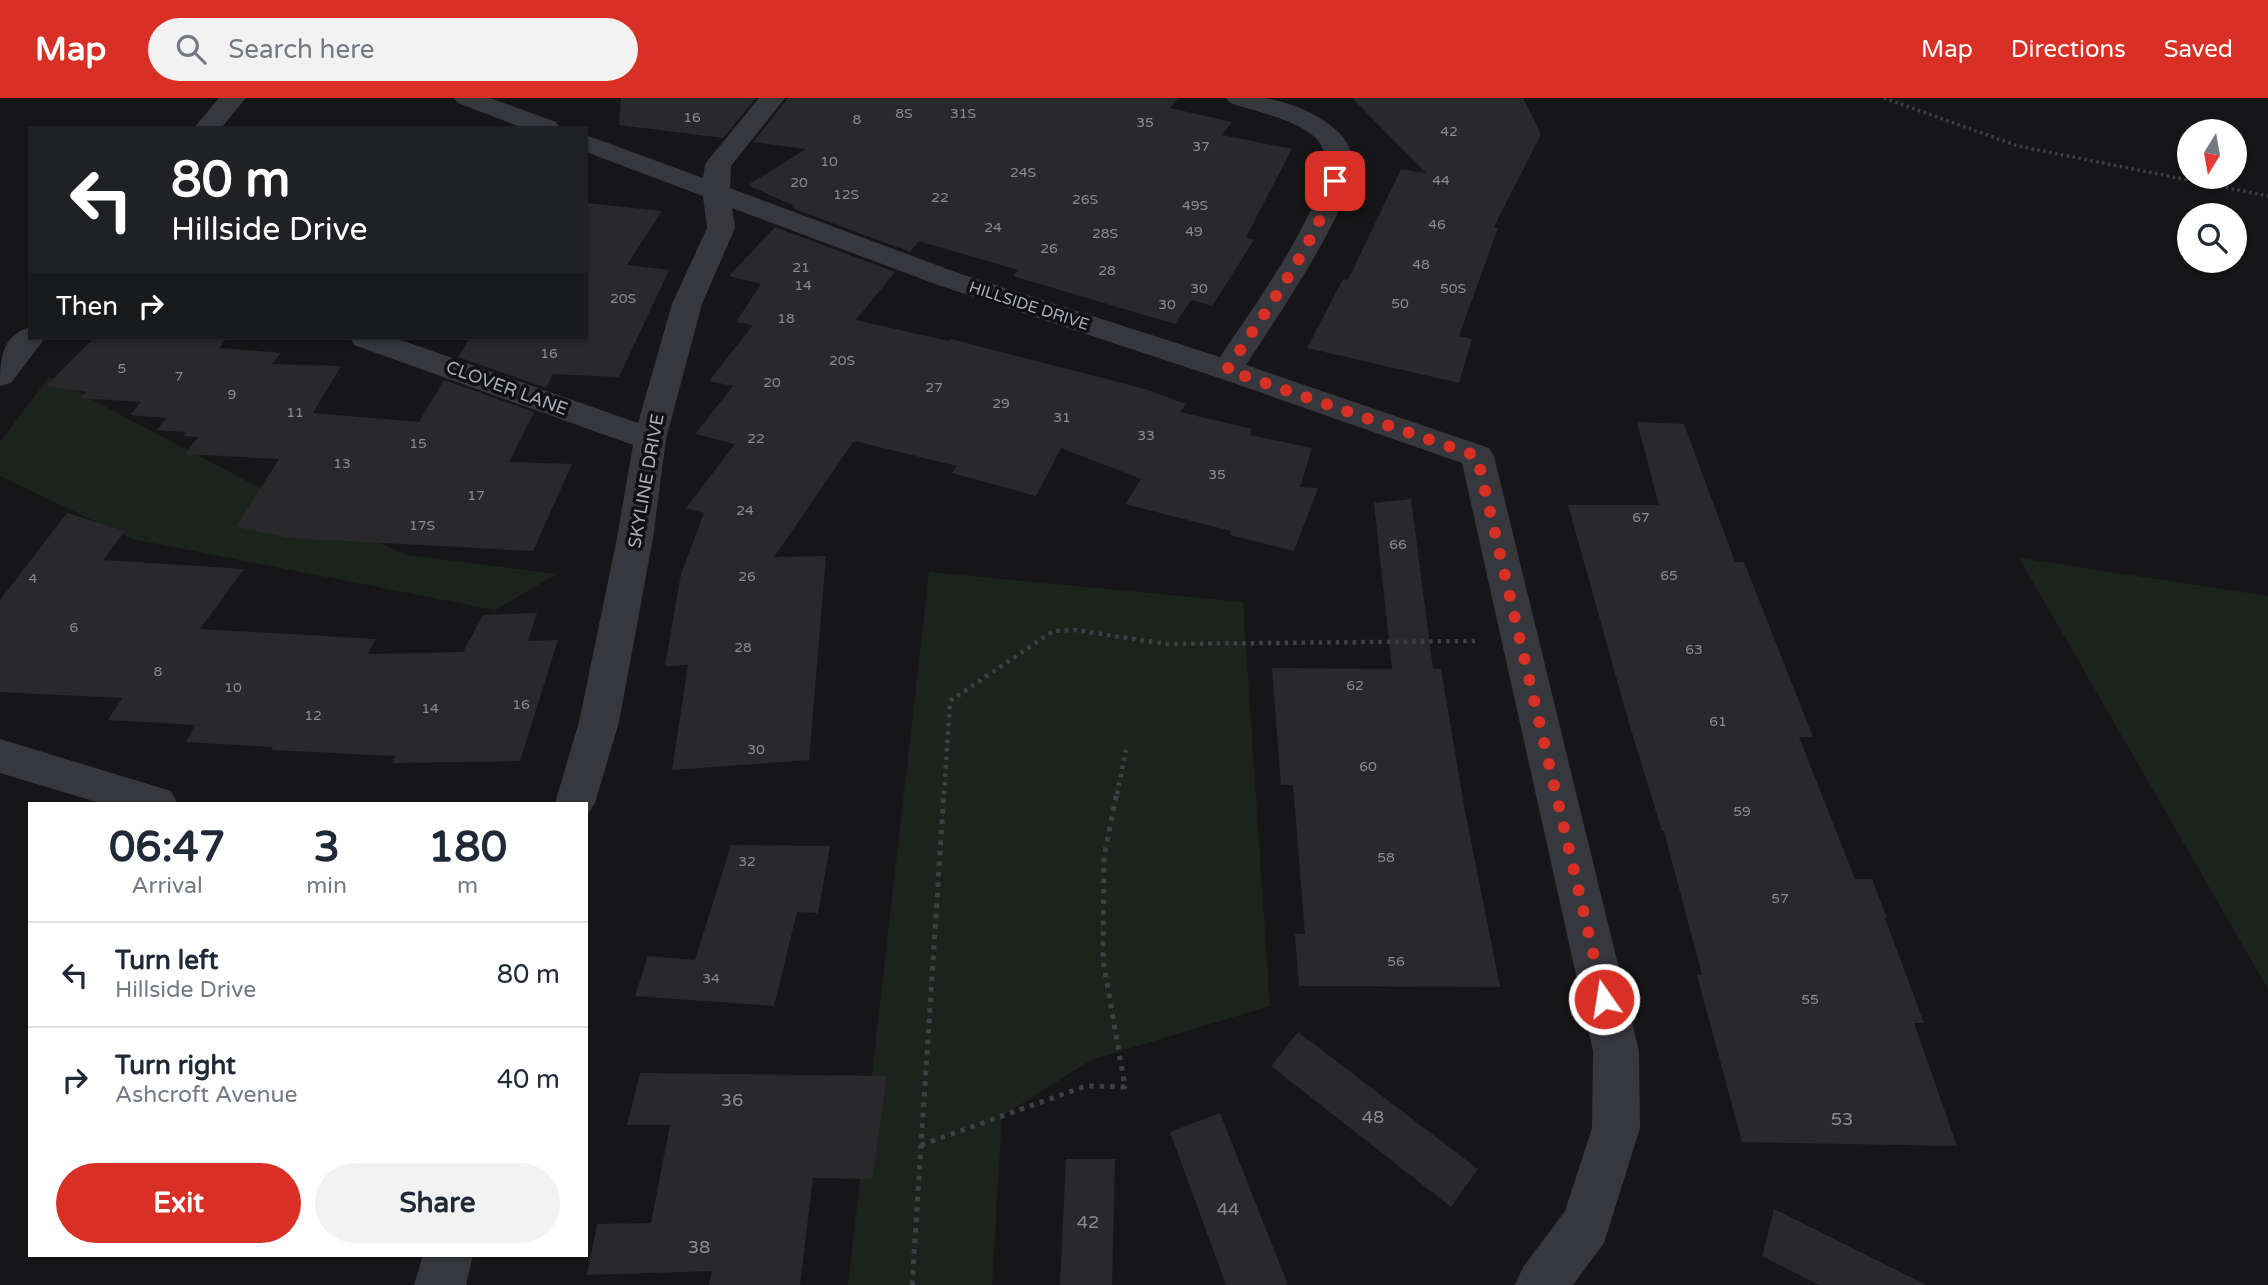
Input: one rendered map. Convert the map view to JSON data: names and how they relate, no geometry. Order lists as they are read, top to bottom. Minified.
{"streets":{"street":["HILLSIDE DRIVE","CLOVER LANE","SKYLINE DRIVE"]},"crossings":[["HILLSIDE DRIVE","SKYLINE DRIVE"],["CLOVER LANE","SKYLINE DRIVE"]],"house_numbers":["8S","31S","16","8","35","42","37","10","24S","44","20","12S","22","26S","49S","46","24","49","28S","26","48","21","28","14","30","50S","20S","50","30","18","16","20S","5","7","20","27","9","29","11","31","33","22","15","13","35","17","24","67","17S","66","65","26","4","6","28","63","8","62","10","16","14","12","61","30","60","59","58","32","57","56","34","55","36","48","53","44","42","38"],"north":"bottom","page":{"header":"Map","search":"Search here","nav":["Map","Directions","Saved"],"turn":["80 m","Hillside Drive"],"then":"Then","eta":["06:47","Arrival","3","min","180","m"],"list":[{"name":"Turn left","note":"Hillside Drive","value":"80 m"},{"name":"Turn right","note":"Ashcroft Avenue","value":"40 m"}],"buttons":["Exit","Share"]}}
